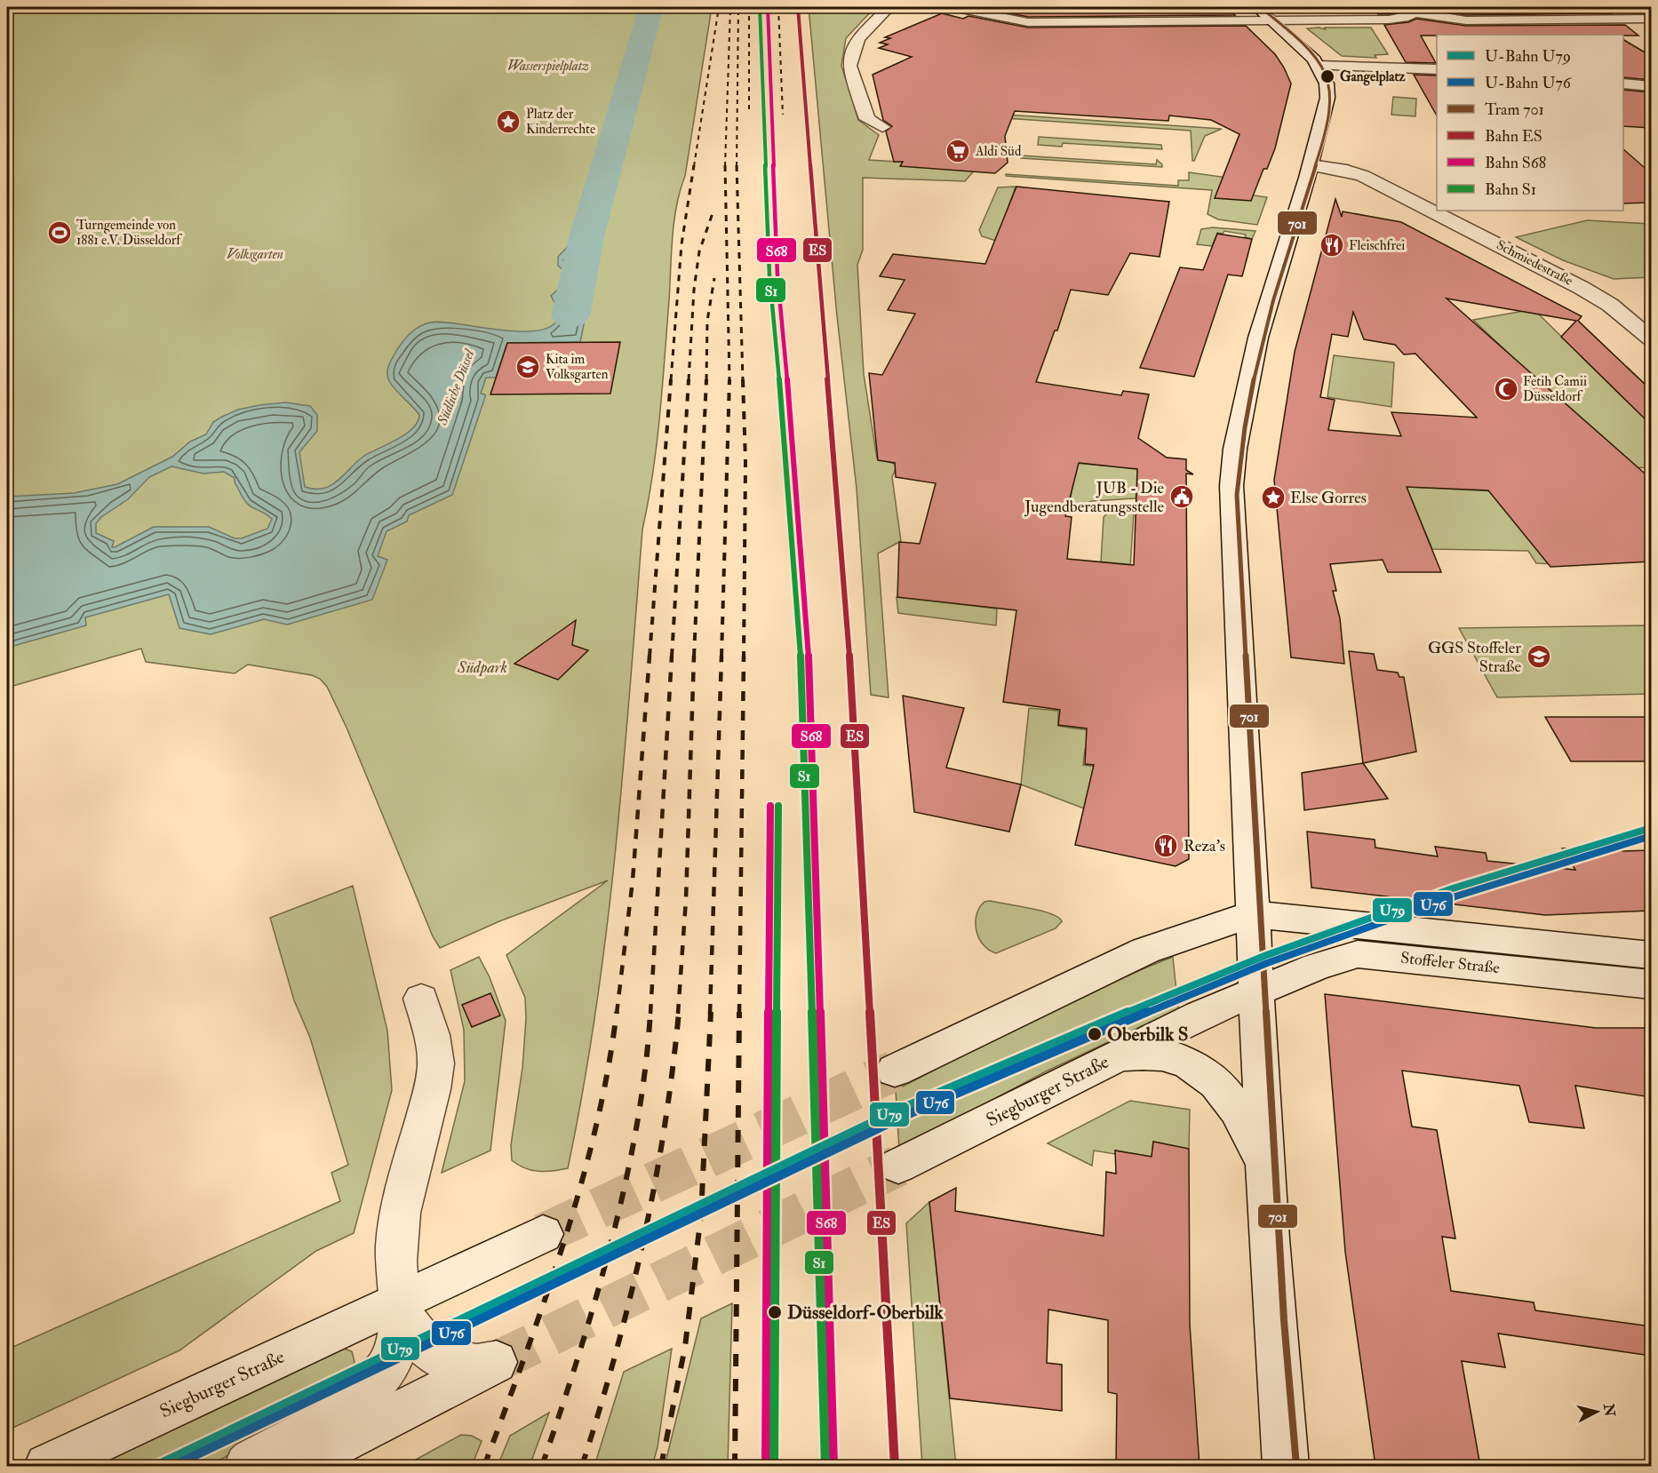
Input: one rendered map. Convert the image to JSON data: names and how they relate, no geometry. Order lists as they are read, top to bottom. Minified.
{"streets":{"main road":["Schmiedestraße","Stoffeler Straße","Siegburger Straße"]},"crossings":[["Stoffeler Straße","Siegburger Straße"]],"water":["Südliche Düssel"],"parks":["Wasserspielplatz","Volksgarten","Südpark"],"places":{"other":["Gangelplatz","Oberbilk S","Düsseldorf-Oberbilk"],"place":["Platz der Kinderrechte","Else Gorres"],"supermarket":["Aldi Süd"],"sports":["Turngemeinde von 1881 e.V. Düsseldorf"],"restaurant":["Fleischfrei","Reza's"],"school or university":["Kita im Volksgarten","GGS Stoffeler Straße"],"mosque":["Fetih Camii Düsseldorf"],"public building":["JUB - Die Jugendberatungsstelle"]},"lines":["tram line 701","rail line ES","rail line S68","rail line S1","metro line U79","metro line U76"],"legend":["U-Bahn U79","U-Bahn U76","Tram 701","Bahn ES","Bahn S68","Bahn S1"],"north":"right"}
